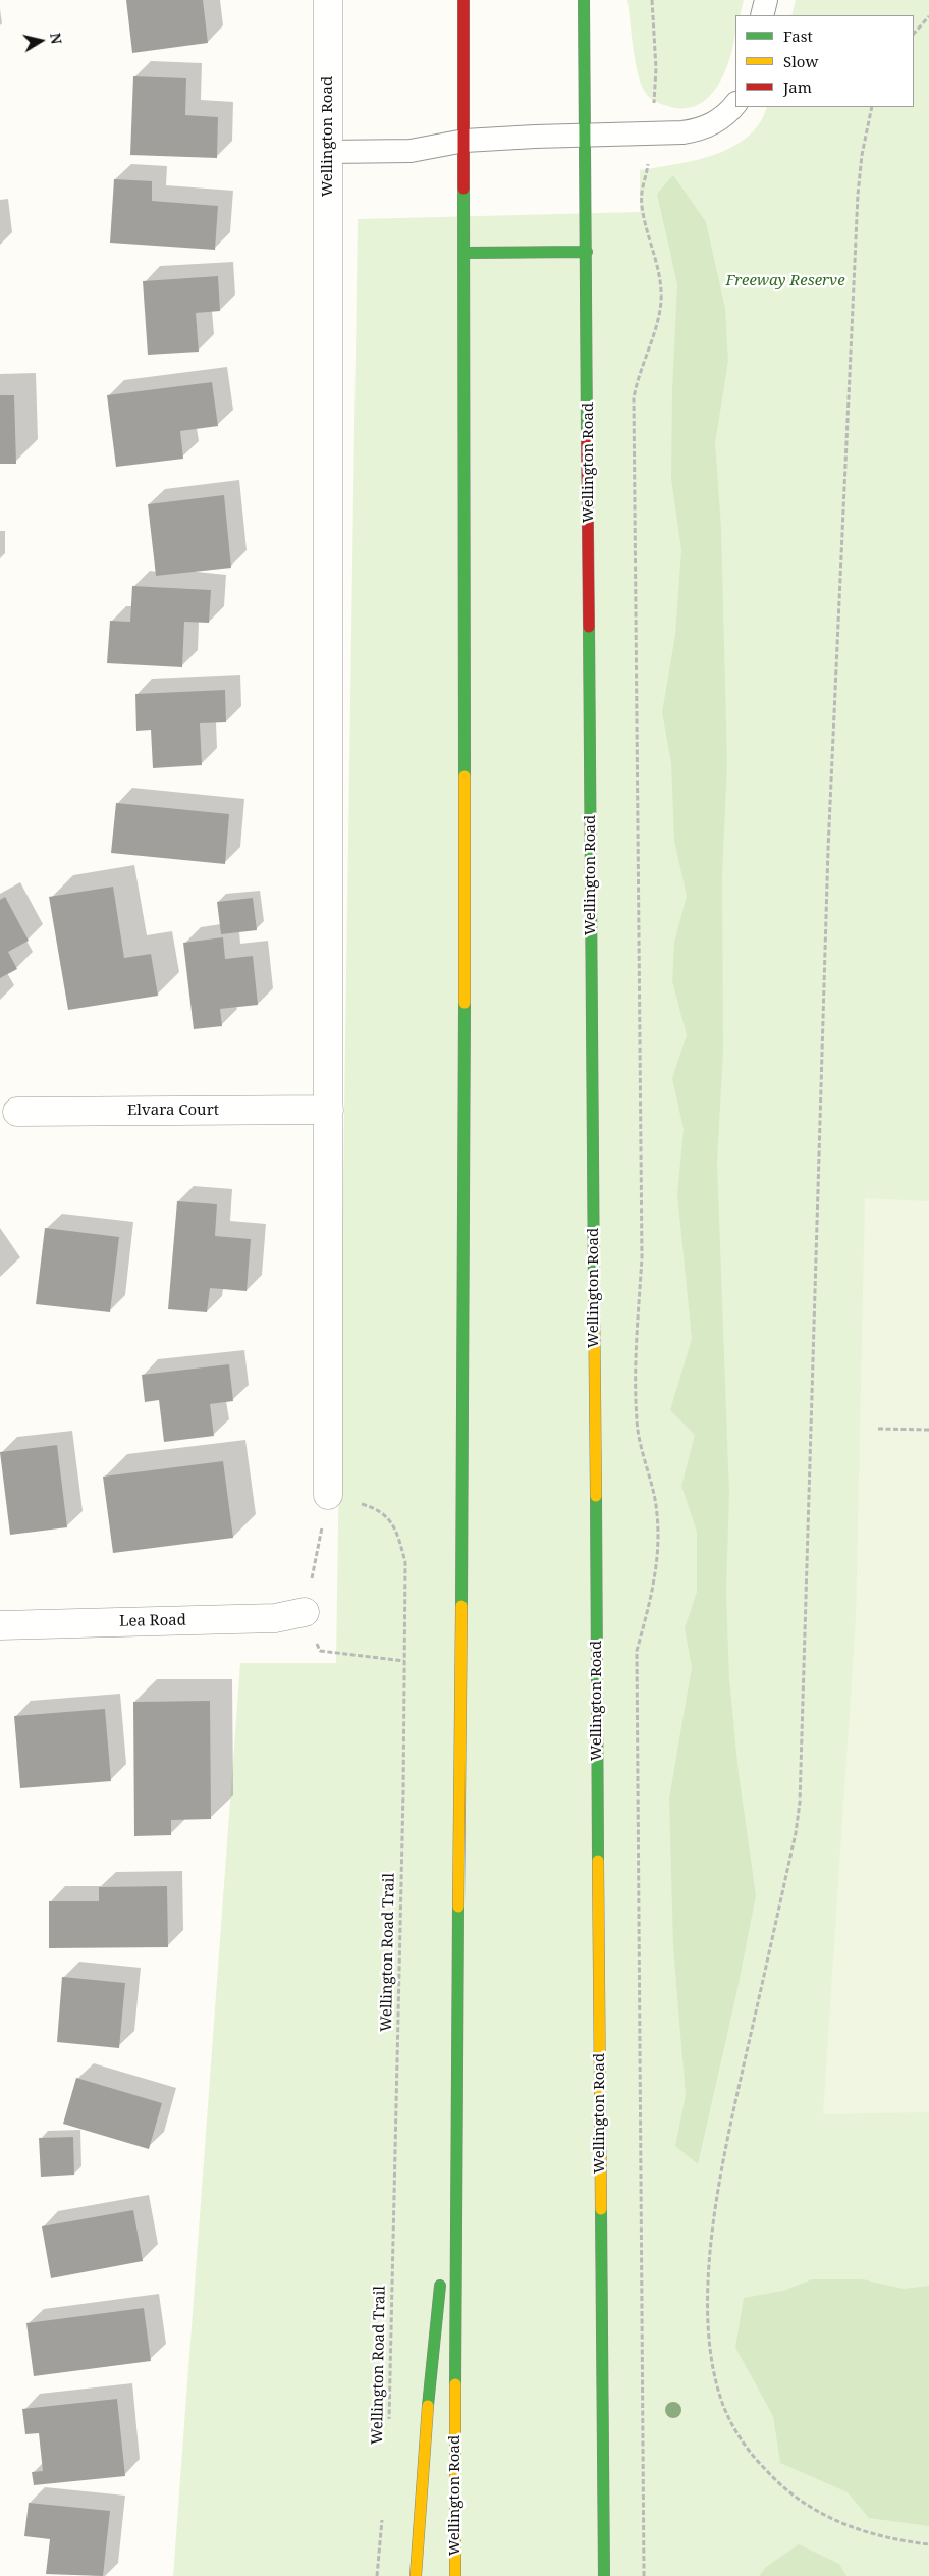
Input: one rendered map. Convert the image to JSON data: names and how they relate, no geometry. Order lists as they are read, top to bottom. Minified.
{"streets":{"highway":["Wellington Road"],"street":["Elvara Court","Lea Road"],"path":["Wellington Road Trail"]},"crossings":[["Wellington Road","Elvara Court"],["Wellington Road","Wellington Road Trail"]],"parks":["Freeway Reserve"],"legend":["Fast","Slow","Jam"],"north":"right"}
